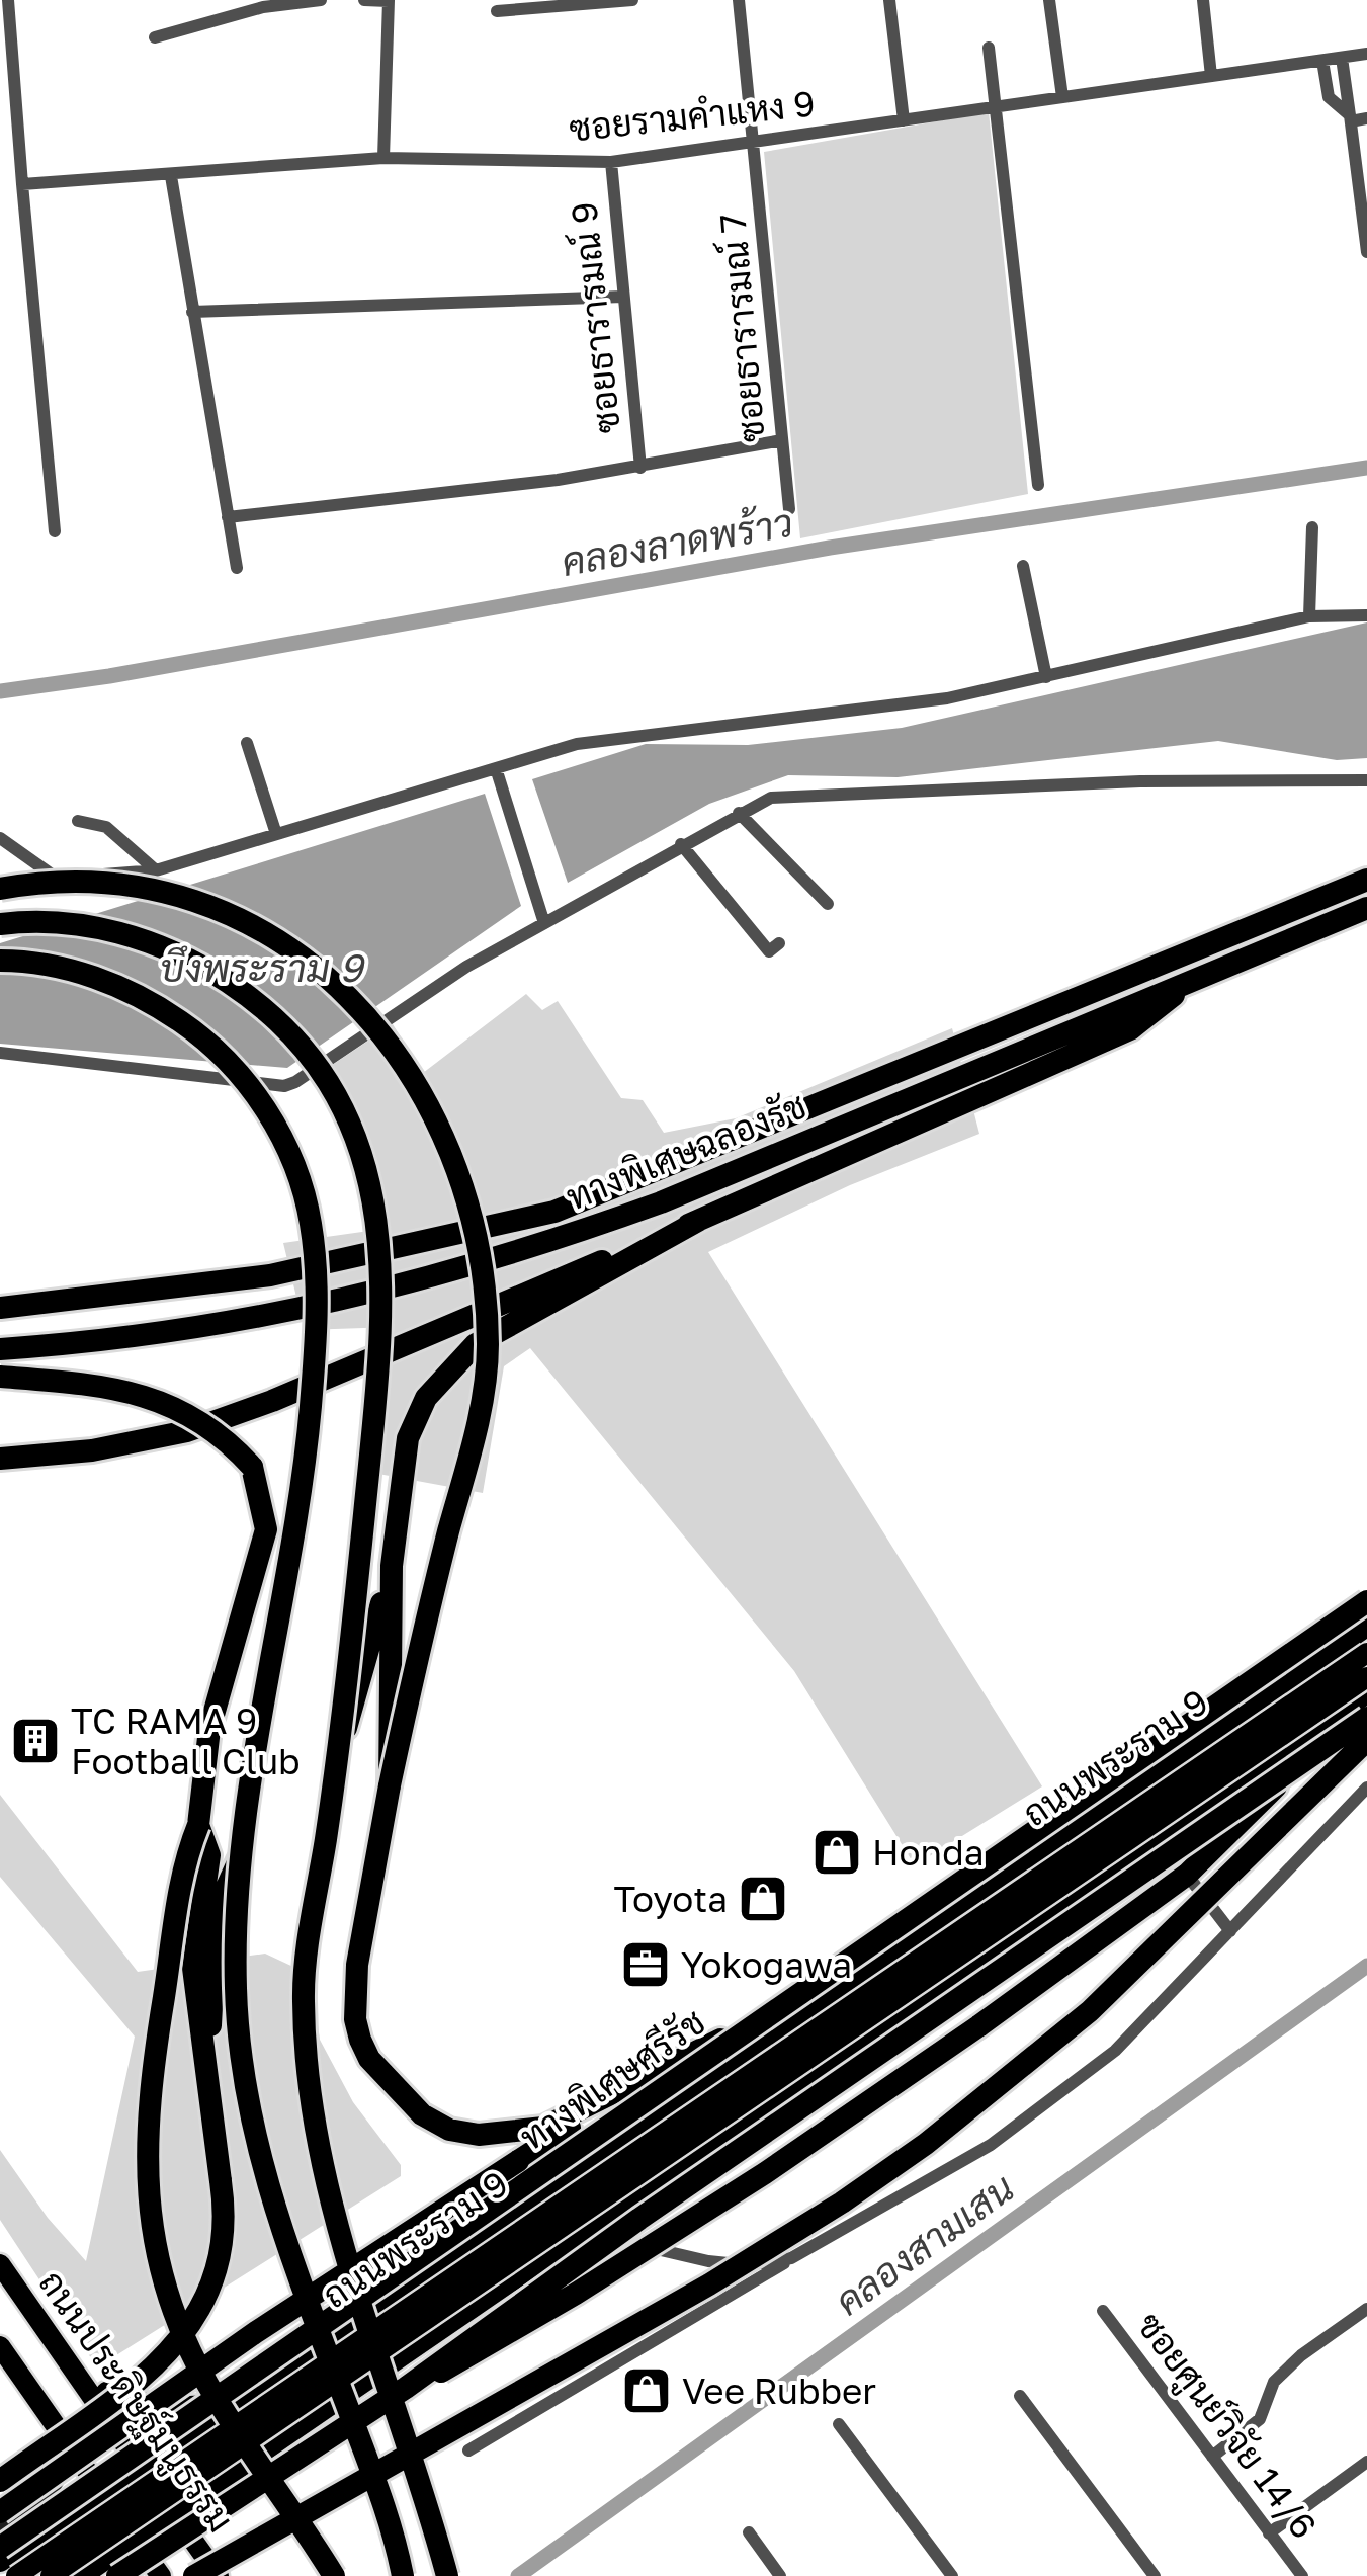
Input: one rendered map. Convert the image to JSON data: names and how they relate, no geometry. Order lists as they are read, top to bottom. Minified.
{"streets":{"highway":["ทางพิเศษฉลองรัช","ทางพิเศษศรีรัช"],"main road":["ถนนพระราม 9","ถนนประดิษฐ์มนูธรรม"],"street":["ซอยรามคำแหง 9","ซอยธารารมณ์ 9","ซอยธารารมณ์ 7","ซอยศูนย์วิจัย 14/6"]},"crossings":[["ซอยรามคำแหง 9","ซอยธารารมณ์ 9"],["ซอยรามคำแหง 9","ซอยธารารมณ์ 7"],["ถนนพระราม 9","ถนนประดิษฐ์มนูธรรม"]],"water":["คลองลาดพร้าว","บึงพระราม 9","คลองสามเสน"],"places":{"building":["TC RAMA 9 Football Club"],"shop":["Honda","Toyota","Vee Rubber"],"office":["Yokogawa"]}}
